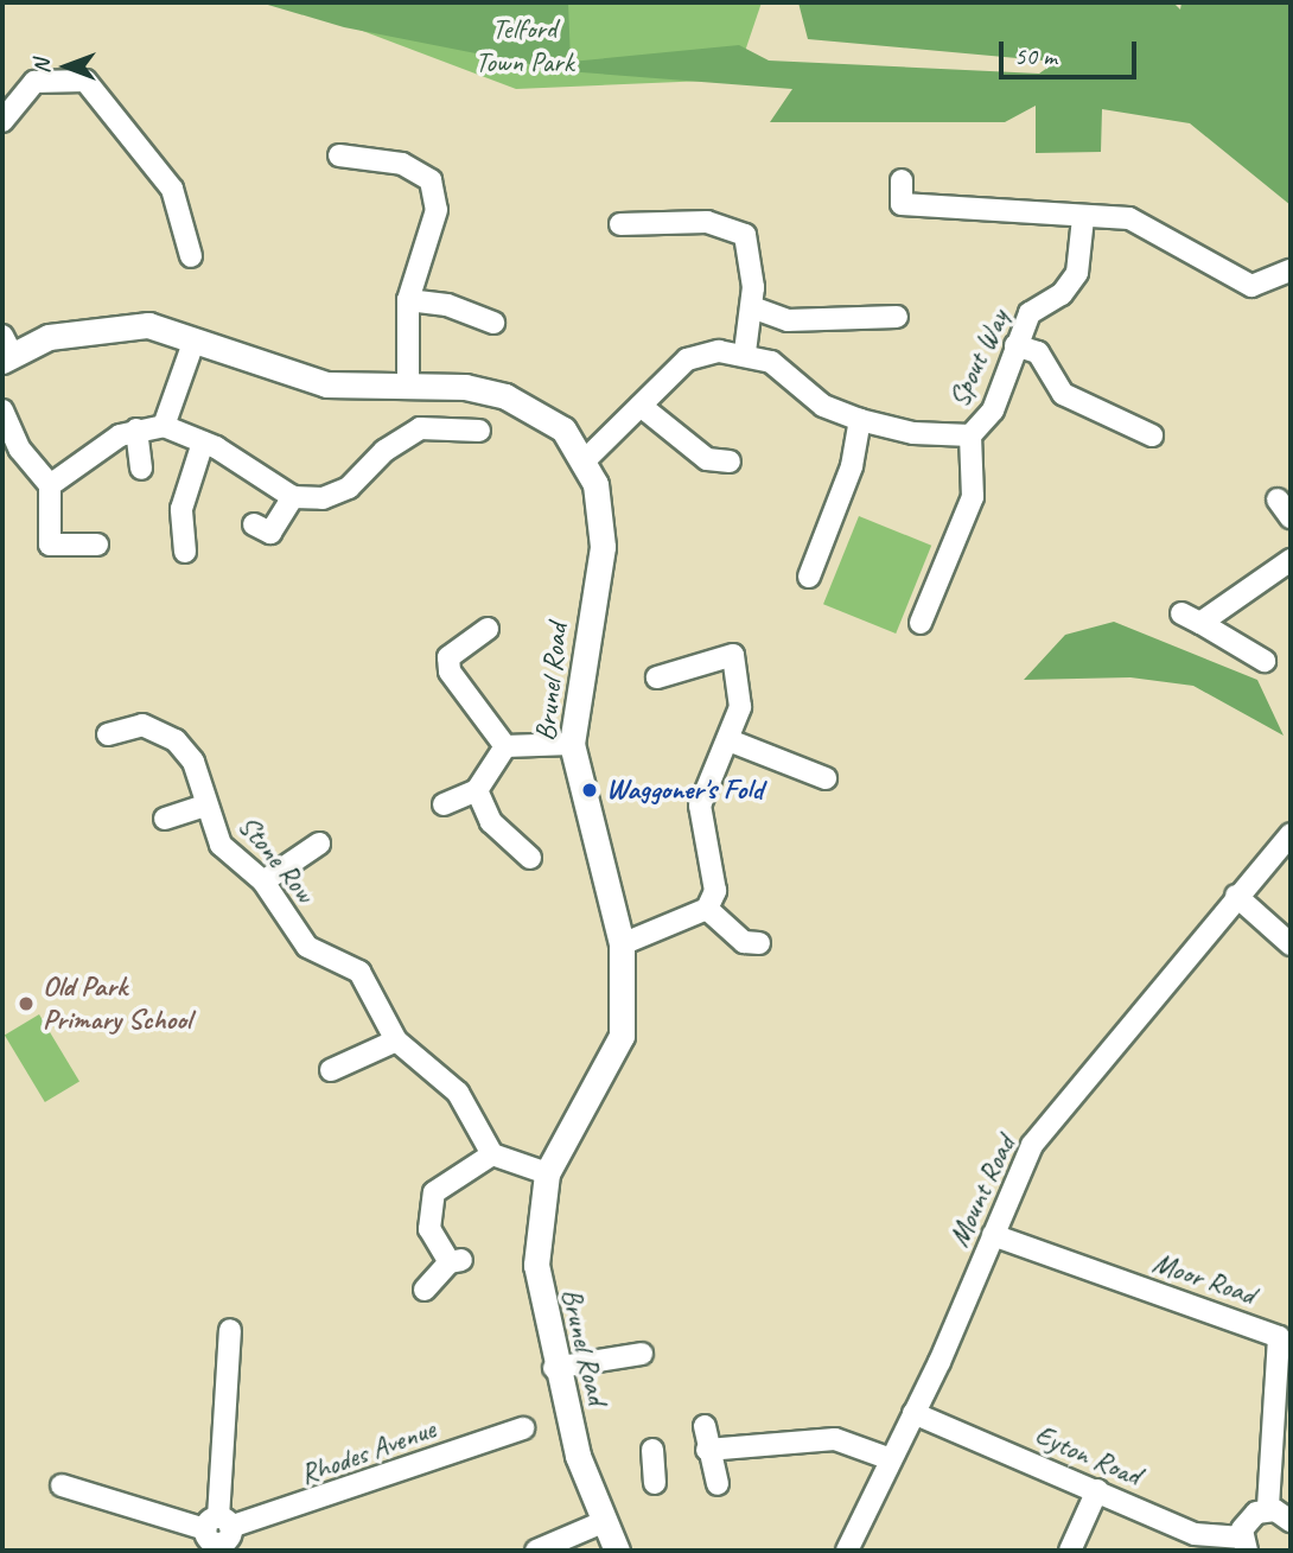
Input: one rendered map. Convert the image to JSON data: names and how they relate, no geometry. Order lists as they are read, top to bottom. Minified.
{"streets":{"street":["Spout Way","Brunel Road","Stone Row","Mount Road","Moor Road","Rhodes Avenue","Eyton Road"]},"crossings":[["Mount Road","Moor Road"],["Mount Road","Eyton Road"],["Moor Road","Eyton Road"]],"parks":["Telford Town Park"],"places":["Waggoner's Fold","Old Park Primary School"],"scale_bar":"50 m","north":"left"}
